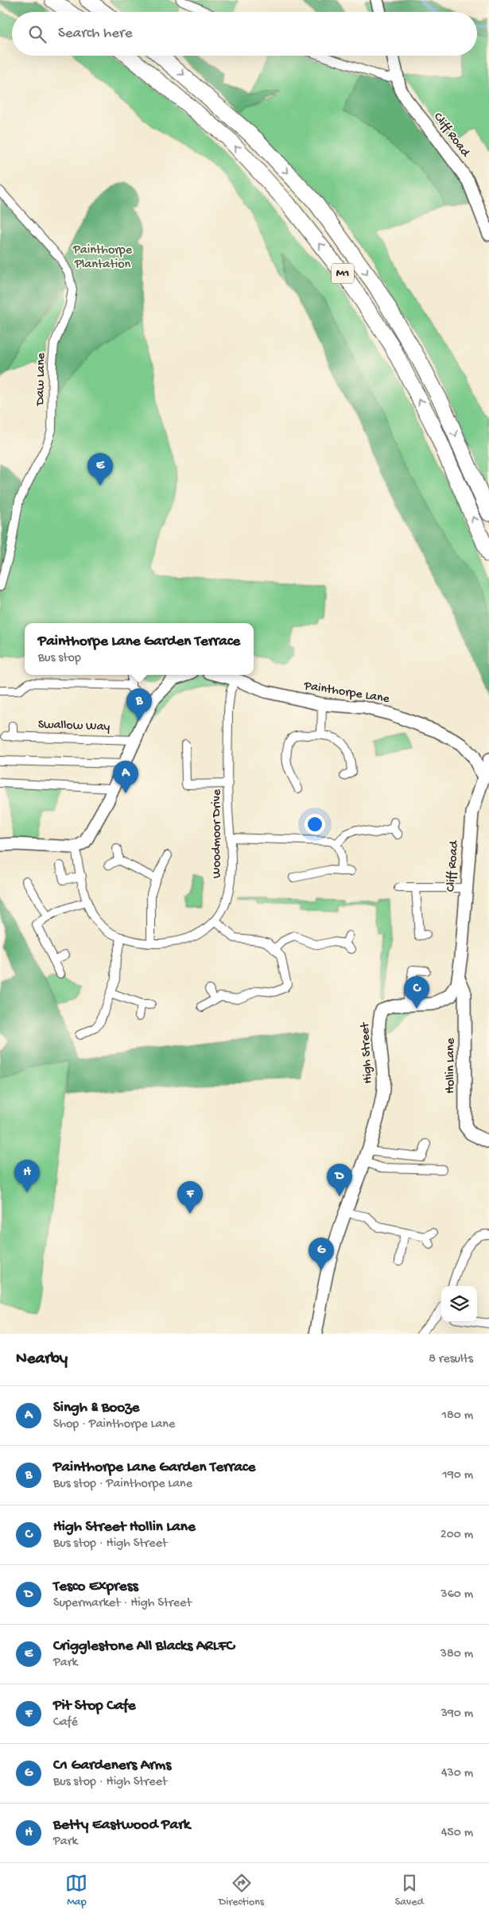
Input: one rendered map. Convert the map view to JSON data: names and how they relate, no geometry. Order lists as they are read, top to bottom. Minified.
{"streets":{"highway":["M1"],"street":["Cliff Road","Daw Lane","Painthorpe Lane","Swallow Way","Woodmoor Drive","High Street","Hollin Lane"]},"crossings":[["Cliff Road","Painthorpe Lane"],["Cliff Road","High Street"],["Cliff Road","Hollin Lane"],["Painthorpe Lane","Woodmoor Drive"],["High Street","Hollin Lane"]],"parks":["Painthorpe Plantation"],"page":{"search":"Search here","pins":["E","B","A","C","H","D","F","G"],"popup":["Painthorpe Lane Garden Terrace","Bus stop"],"heading":["Nearby","8 results"],"list":[{"mark":"A","name":"Singh & Booze","note":"Shop · Painthorpe Lane","value":"180 m"},{"mark":"B","name":"Painthorpe Lane Garden Terrace","note":"Bus stop · Painthorpe Lane","value":"190 m"},{"mark":"C","name":"High Street Hollin Lane","note":"Bus stop · High Street","value":"200 m"},{"mark":"D","name":"Tesco Express","note":"Supermarket · High Street","value":"360 m"},{"mark":"E","name":"Crigglestone All Blacks ARLFC","note":"Park","value":"380 m"},{"mark":"F","name":"Pit Stop Cafe","note":"Café","value":"390 m"},{"mark":"G","name":"C1 Gardeners Arms","note":"Bus stop · High Street","value":"430 m"},{"mark":"H","name":"Betty Eastwood Park","note":"Park","value":"450 m"}],"nav":["Map","Directions","Saved"]}}
